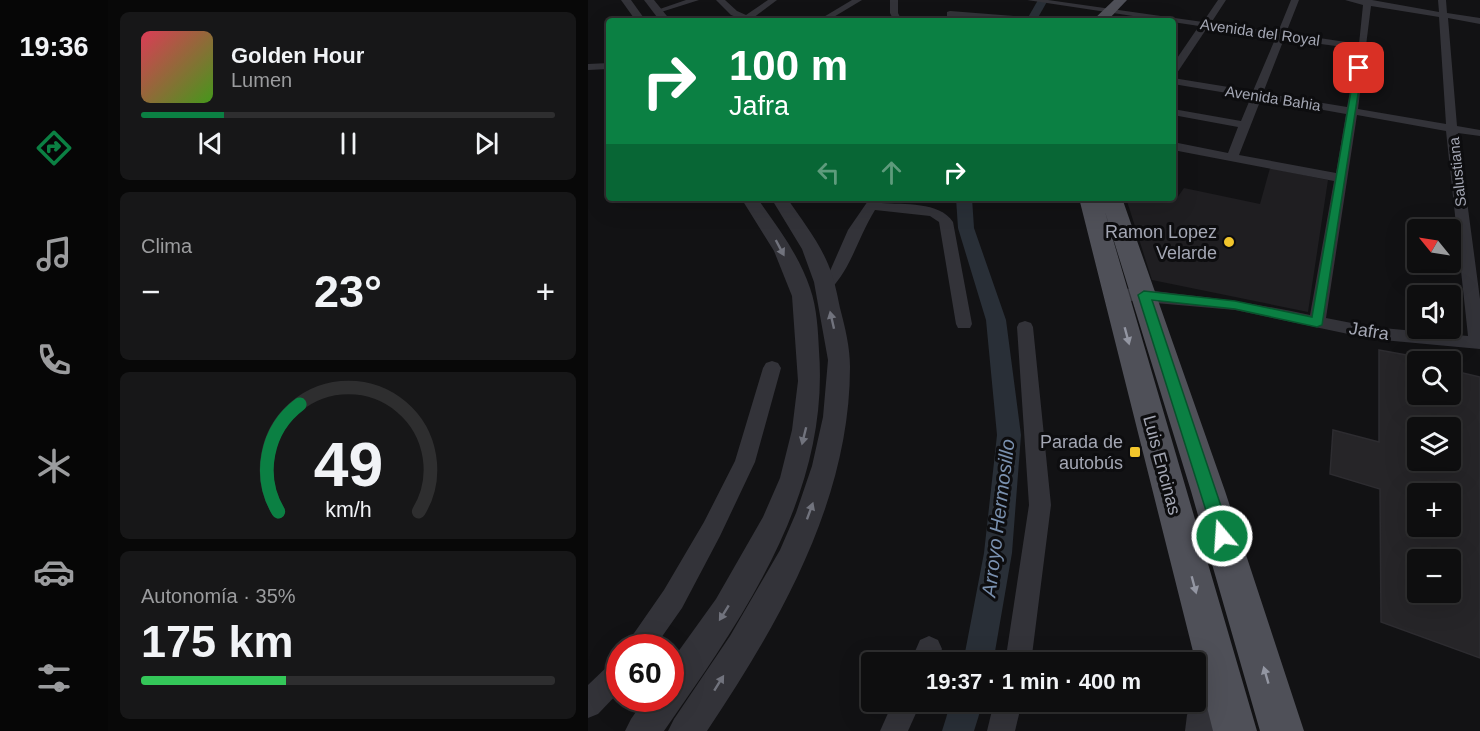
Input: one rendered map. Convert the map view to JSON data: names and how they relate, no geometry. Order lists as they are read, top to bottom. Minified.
{"streets":{"main road":["Luis Encinas"],"street":["Avenida del Royal","Avenida Bahia","Salustiana","Jafra"]},"crossings":[["Avenida Bahia","Salustiana"],["Salustiana","Jafra"],["Jafra","Luis Encinas"]],"water":["Arroyo Hermosillo"],"places":{"other":["Ramon Lopez Velarde"],"transit":["Parada de autobús"]},"north":"top left","page":{"tabs":"19:36","turn":["100 m","Jafra"],"song":["Golden Hour","Lumen"],"tile":["Clima",["Autonomía · 35%","175 km"]],"map_buttons":["+","−"],"heat":["−","23°","+"],"limit":"60","trip":"19:37 · 1 min · 400 m","gauge":["49","km/h"]}}
